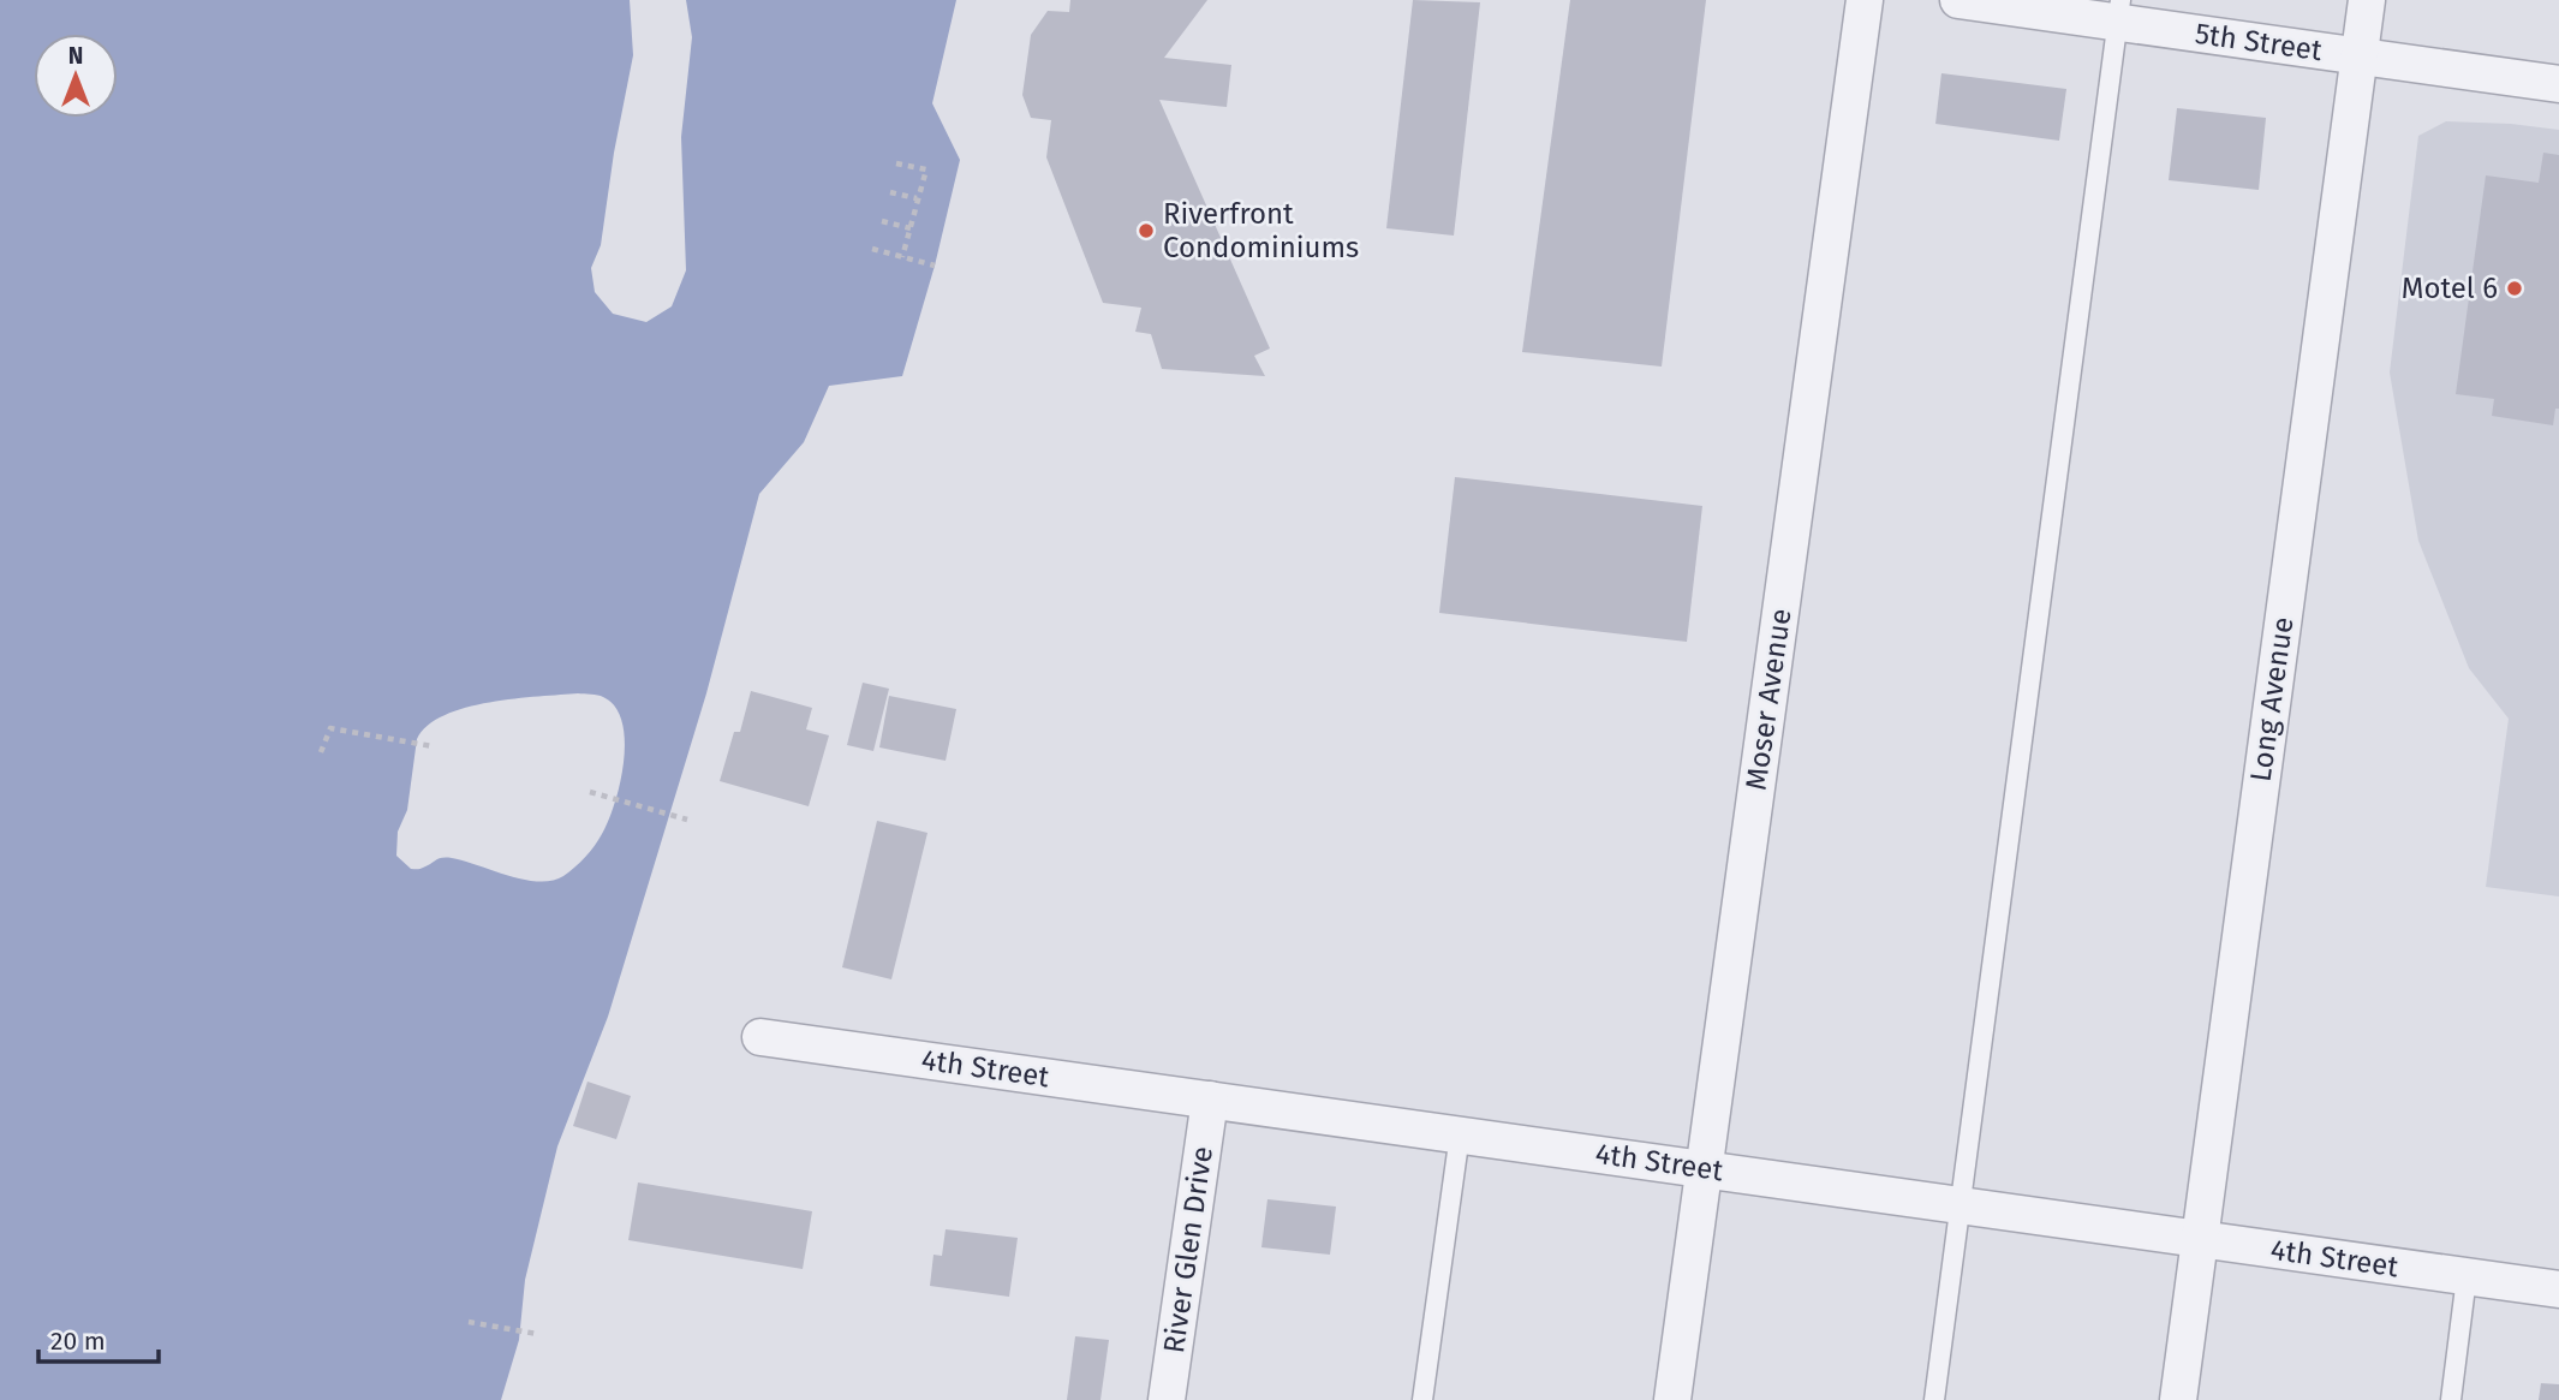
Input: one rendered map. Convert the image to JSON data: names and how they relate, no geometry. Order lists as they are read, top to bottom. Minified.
{"streets":{"street":["5th Street","Moser Avenue","Long Avenue","4th Street","River Glen Drive"]},"crossings":[["5th Street","Long Avenue"],["Moser Avenue","4th Street"],["Long Avenue","4th Street"],["4th Street","River Glen Drive"]],"places":["Riverfront Condominiums","Motel 6"],"scale_bar":"20 m","north":"top"}
